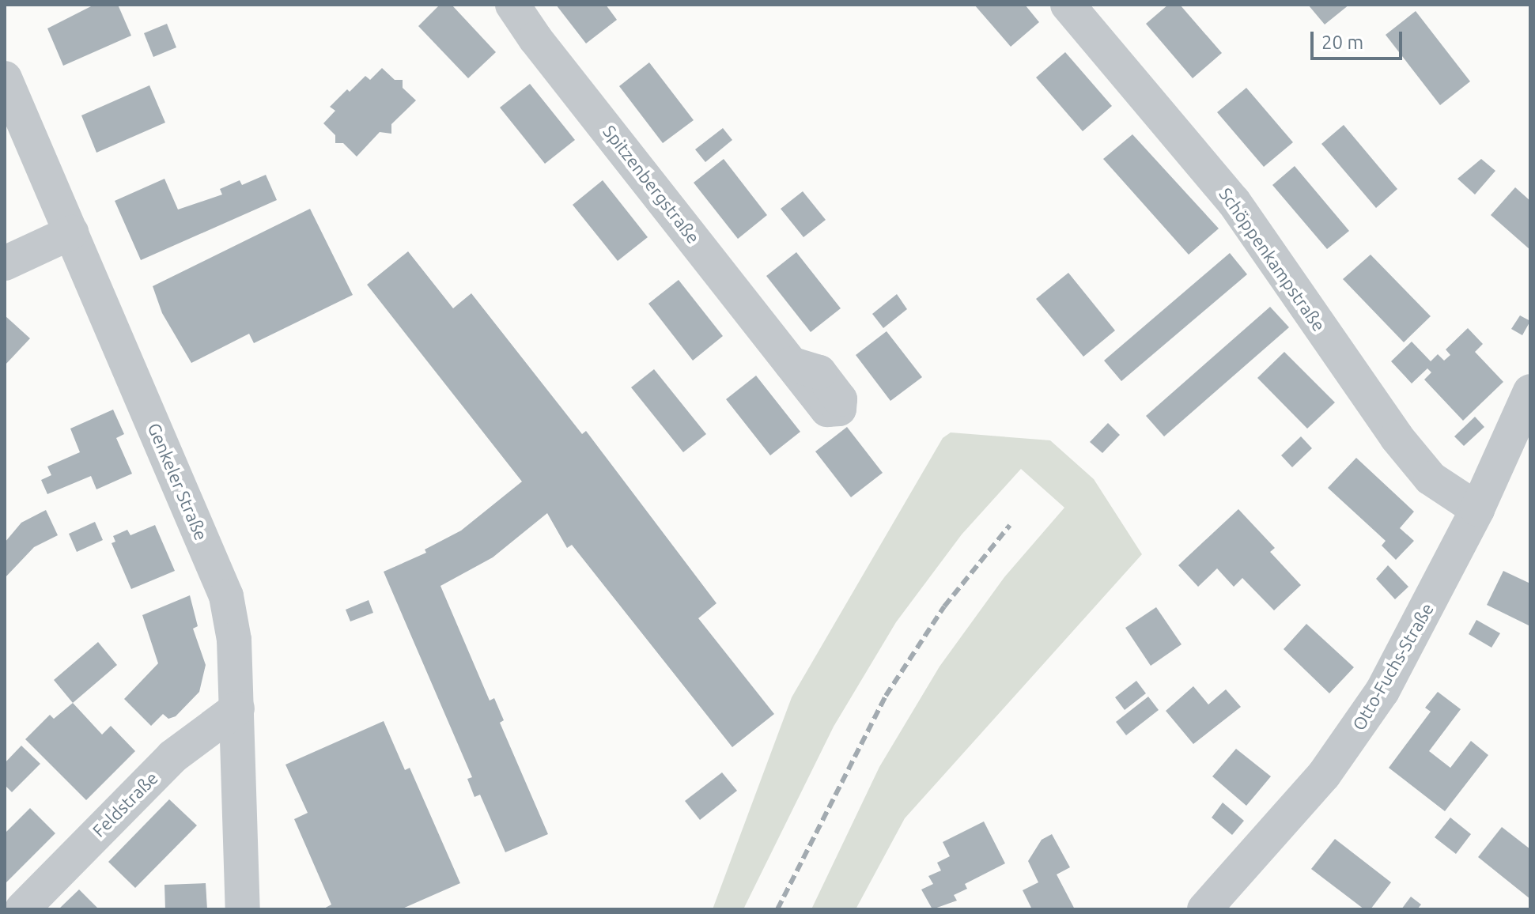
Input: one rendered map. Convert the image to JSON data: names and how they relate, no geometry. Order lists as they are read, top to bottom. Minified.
{"streets":{"street":["Spitzenbergstraße","Schöppenkampstraße","Genkeler Straße","Otto-Fuchs-Straße","Feldstraße"]},"crossings":[["Schöppenkampstraße","Otto-Fuchs-Straße"],["Genkeler Straße","Feldstraße"]],"scale_bar":"20 m"}
